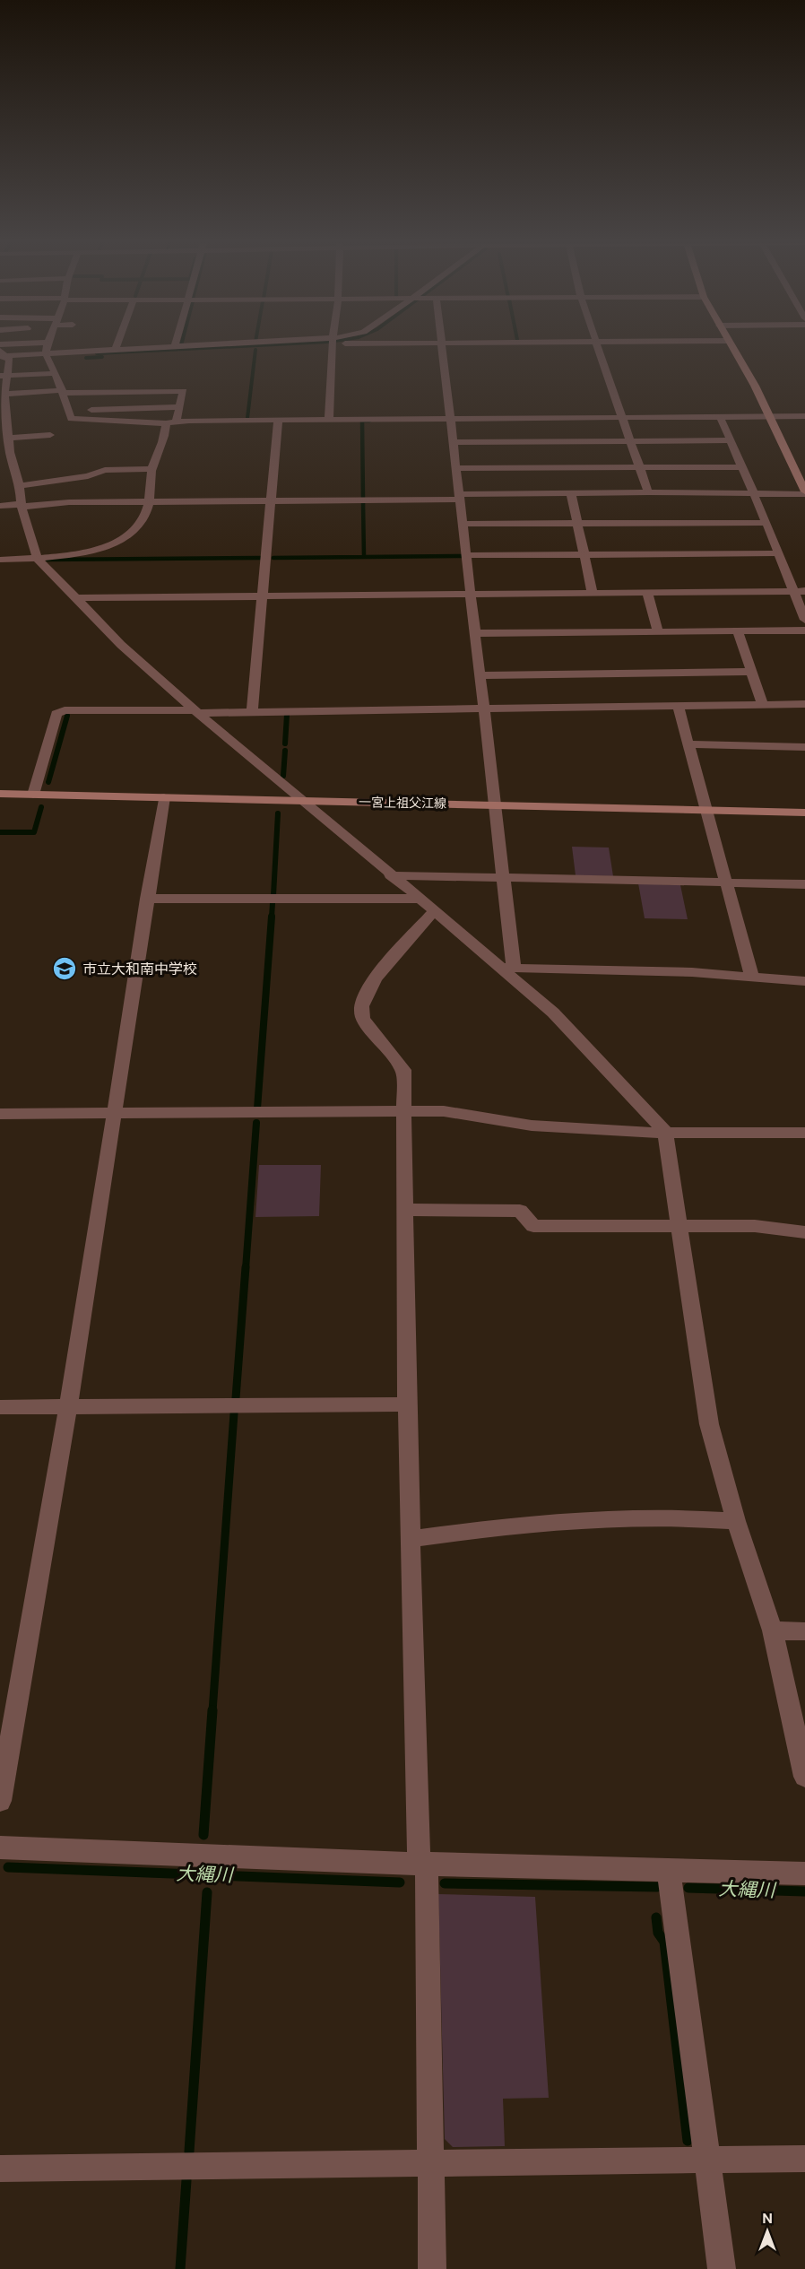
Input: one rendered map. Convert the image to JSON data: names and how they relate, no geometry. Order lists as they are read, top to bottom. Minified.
{"streets":{"main road":["一宮上祖父江線"]},"water":["大縄川"],"places":{"school or university":["市立大和南中学校"]},"north":"top"}
